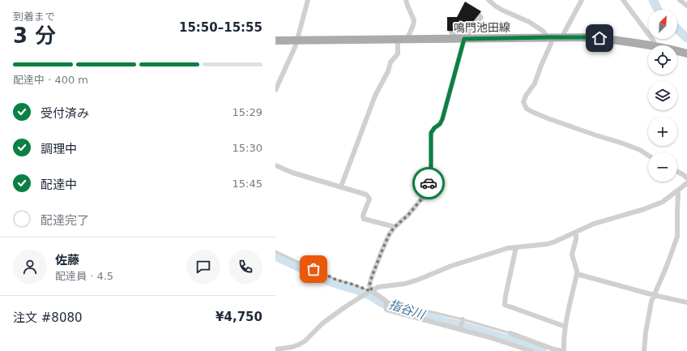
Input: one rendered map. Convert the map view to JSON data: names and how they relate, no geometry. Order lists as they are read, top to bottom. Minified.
{"streets":{"main road":["鳴門池田線"]},"water":["指谷川"],"north":"top right","page":{"heading":["3 分","到着まで","15:50–15:55"],"panel":["佐藤","配達員 · 4.5","注文 #8080","¥4,750"],"map_buttons":["+","−"],"bar":"配達中 · 400 m","list":[["受付済み","15:29"],["調理中","15:30"],["配達中","15:45"],"配達完了"]}}
